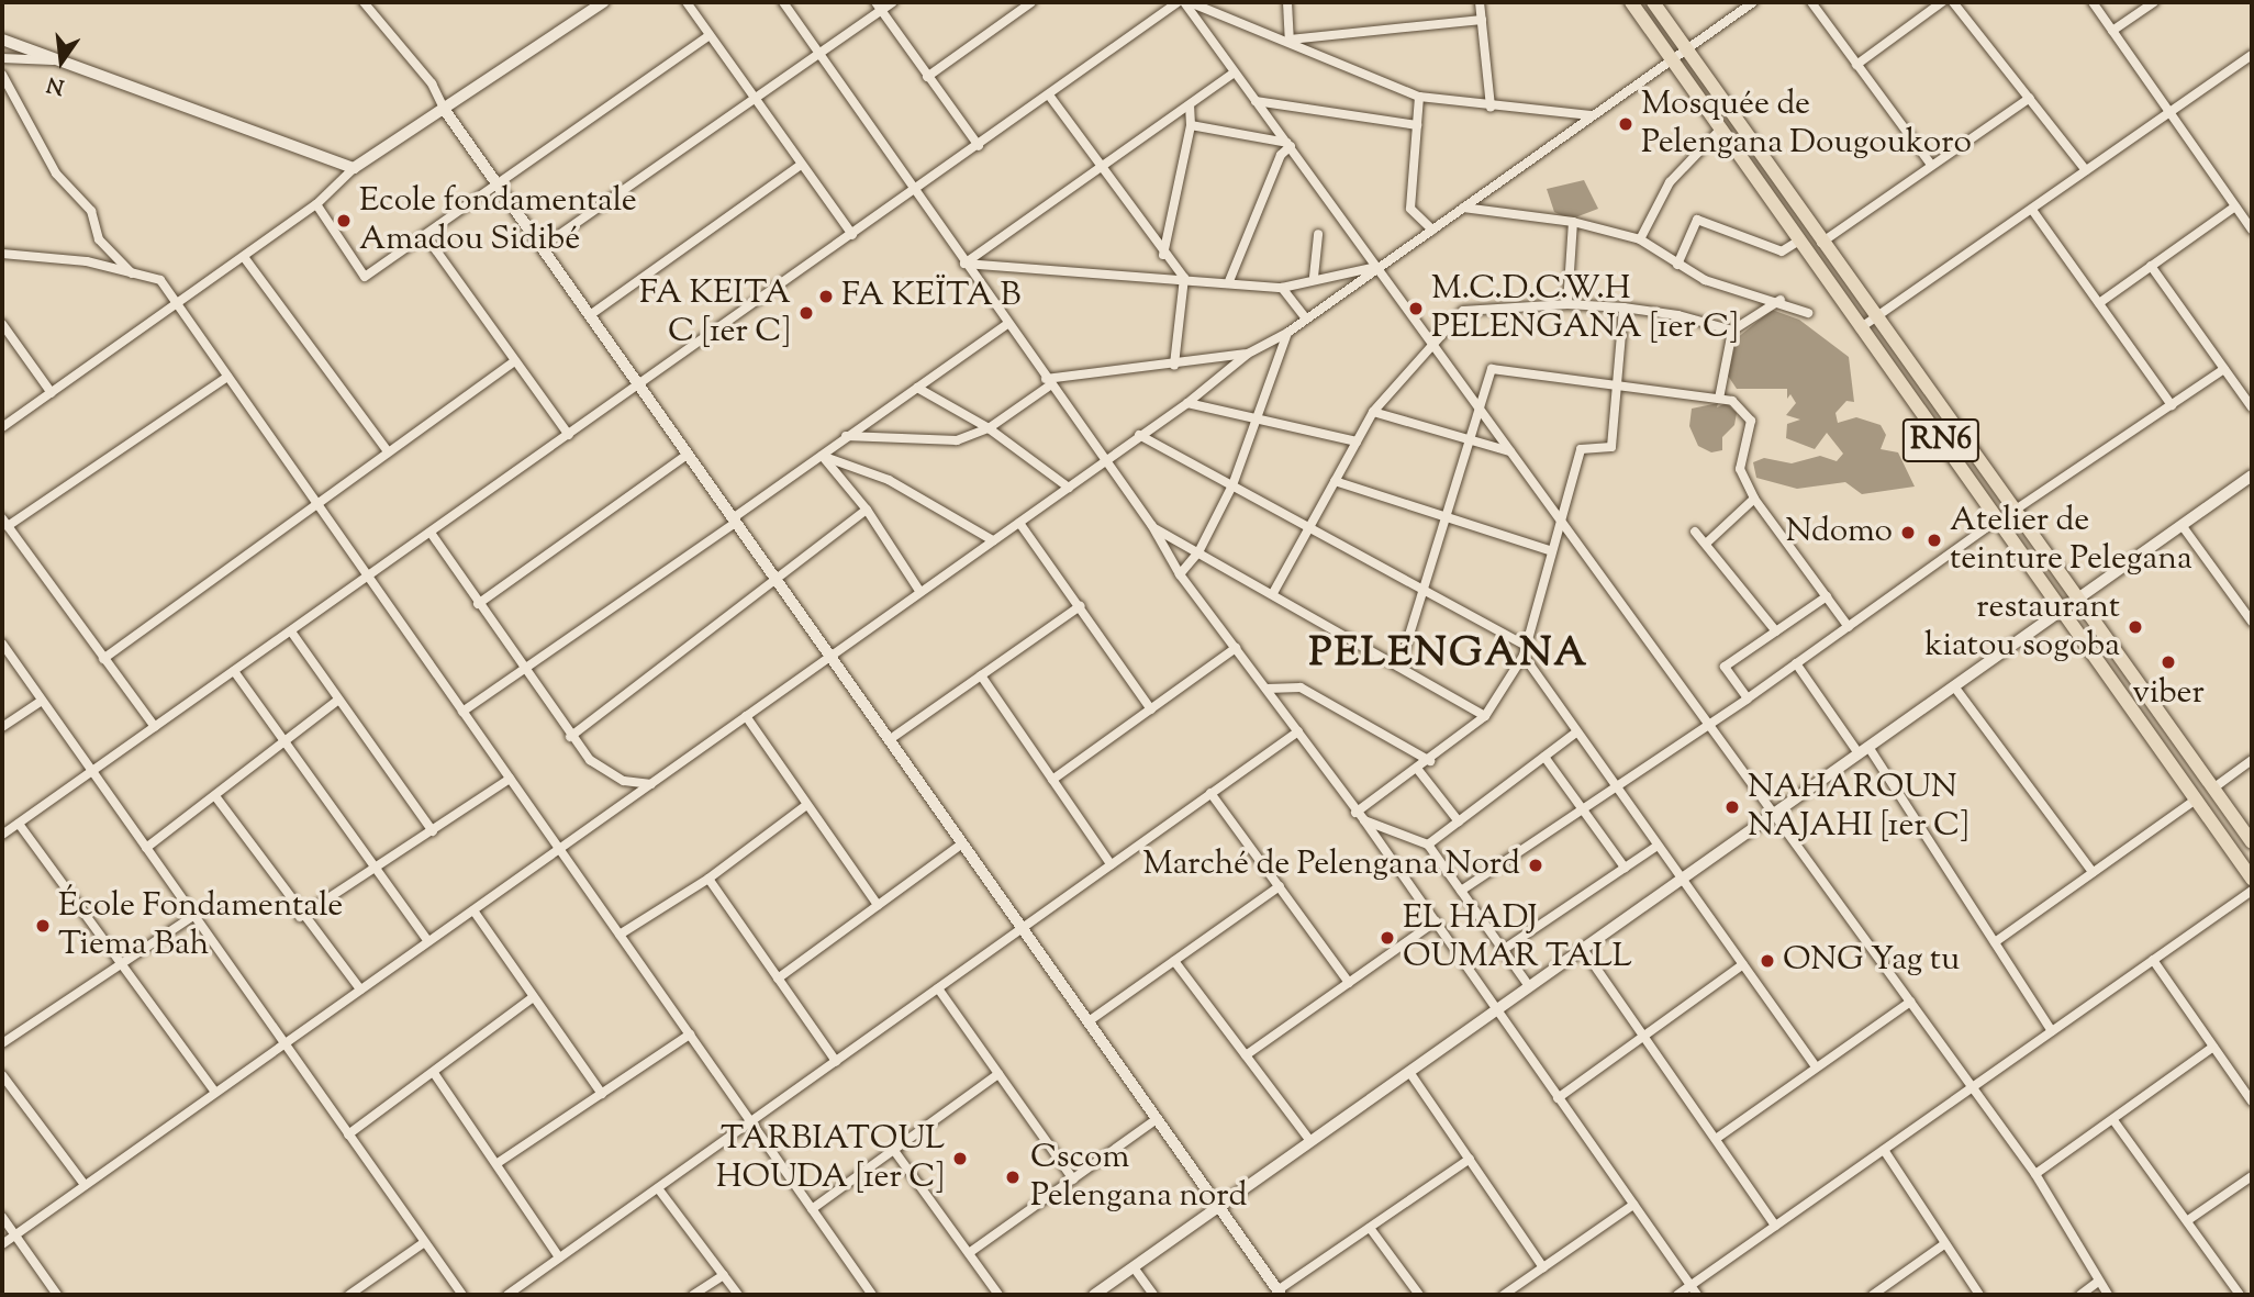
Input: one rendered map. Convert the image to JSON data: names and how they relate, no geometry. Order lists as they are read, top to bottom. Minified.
{"streets":{"highway":["RN6"]},"districts":["PELENGANA"],"places":["Mosquée de Pelengana Dougoukoro","Ecole fondamentale Amadou Sidibé","FA KEÏTA B","M.C.D.C.W.H PELENGANA [1er C]","FA KEITA C [1er C]","Ndomo","Atelier de teinture Pelegana","restaurant kiatou sogoba","viber","NAHAROUN NAJAHI [1er C]","Marché de Pelengana Nord","École Fondamentale Tiema Bah","EL HADJ OUMAR TALL","ONG Yag tu","TARBIATOUL HOUDA [1er C]","Cscom Pelengana nord"],"north":"bottom"}
